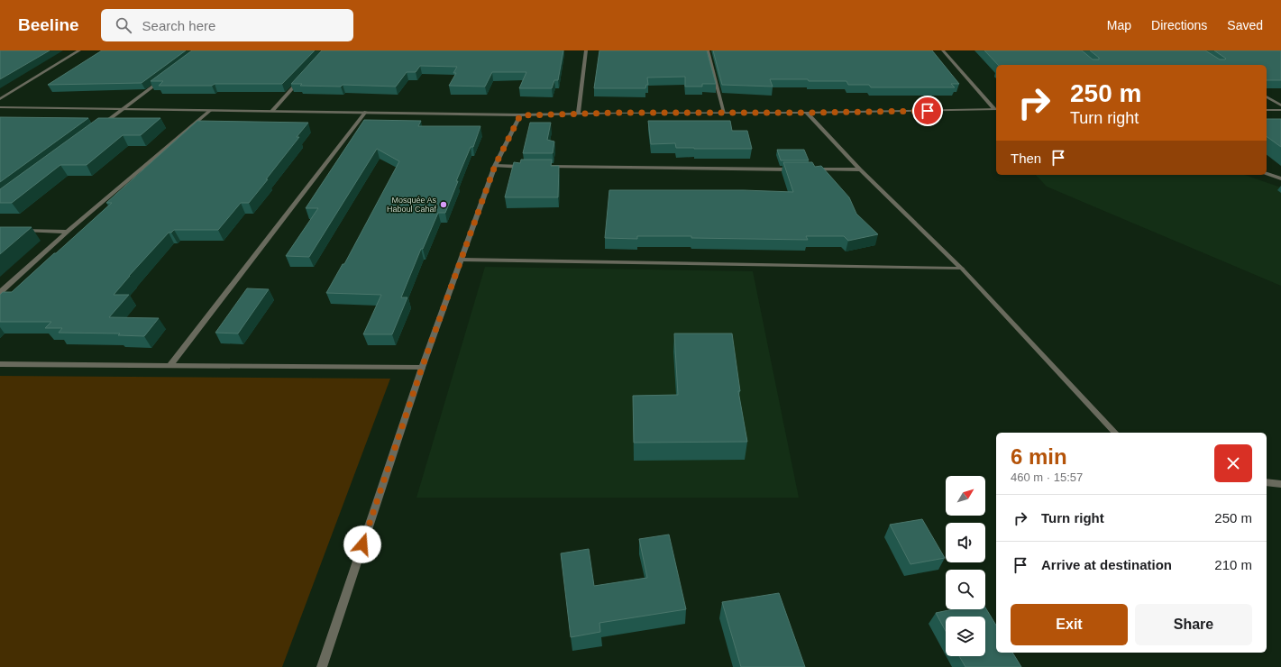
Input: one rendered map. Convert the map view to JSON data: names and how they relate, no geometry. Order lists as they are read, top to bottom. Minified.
{"places":["Mosquée As Haboul Cahaf"],"north":"top right","page":{"header":"Beeline","search":"Search here","nav":["Map","Directions","Saved"],"turn":["250 m","Turn right"],"then":"Then","heading":["6 min","460 m · 15:57"],"list":[{"name":"Turn right","value":"250 m"},{"name":"Arrive at destination","value":"210 m"}],"buttons":["Exit","Share"]}}
